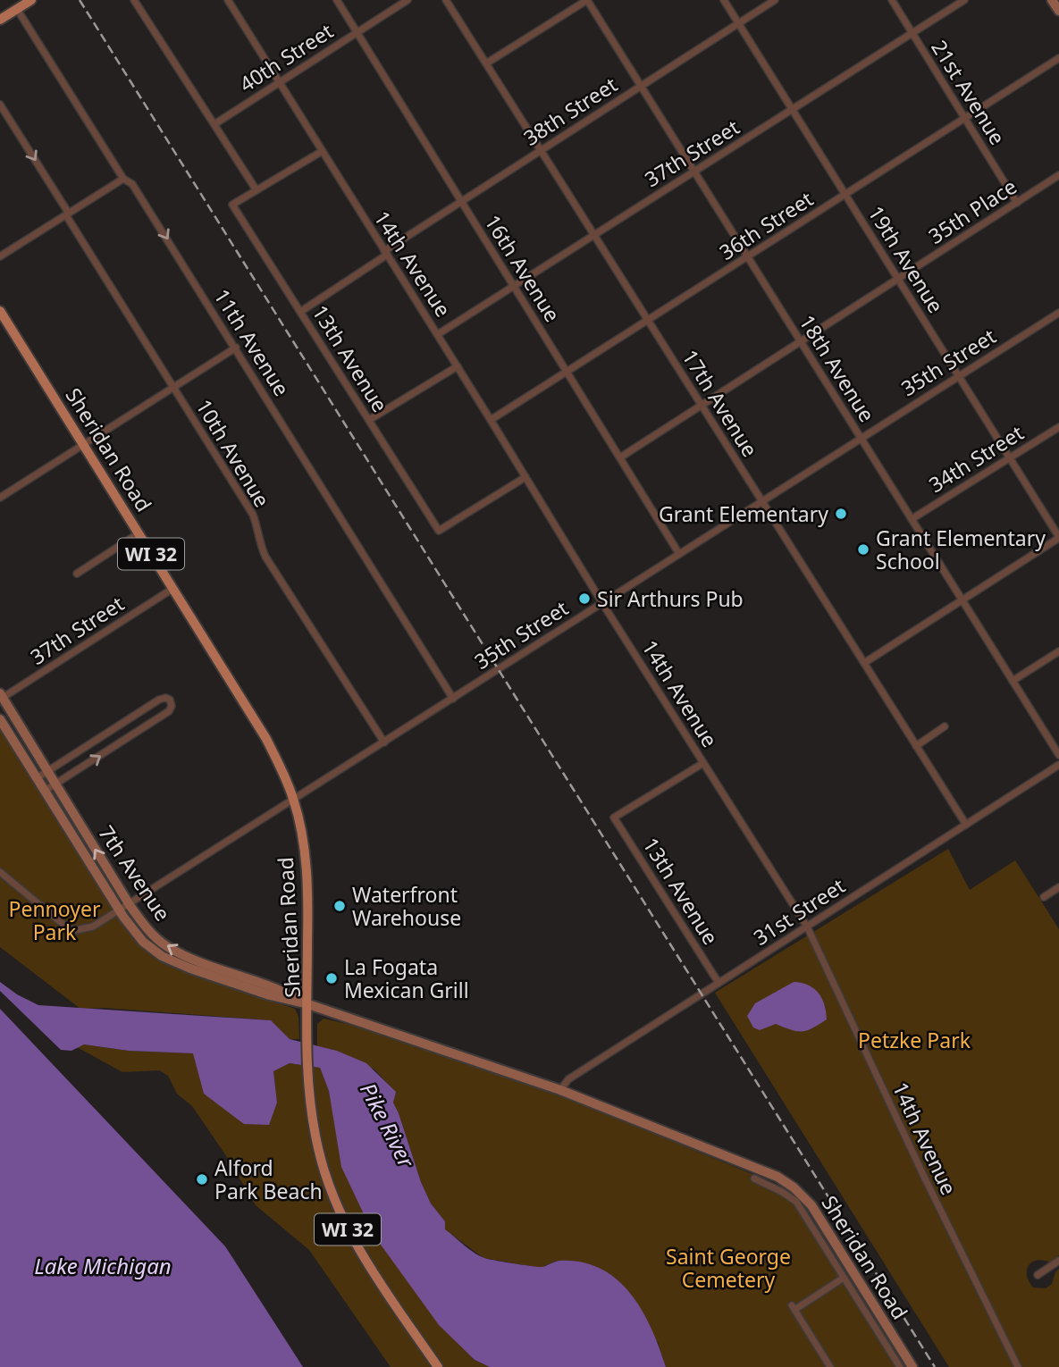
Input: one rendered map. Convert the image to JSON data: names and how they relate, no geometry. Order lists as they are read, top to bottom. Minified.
{"streets":{"main road":["Sheridan Road","WI 32"],"street":["40th Street","21st Avenue","38th Street","37th Street","35th Place","36th Street","19th Avenue","14th Avenue","16th Avenue","11th Avenue","13th Avenue","35th Street","18th Avenue","17th Avenue","10th Avenue","34th Street","7th Avenue","31st Street"]},"crossings":[["40th Street","14th Avenue"],["40th Street","16th Avenue"],["21st Avenue","37th Street"],["21st Avenue","35th Place"],["21st Avenue","36th Street"],["38th Street","19th Avenue"],["38th Street","14th Avenue"],["38th Street","16th Avenue"],["38th Street","13th Avenue"],["38th Street","18th Avenue"],["38th Street","17th Avenue"],["37th Street","19th Avenue"],["37th Street","14th Avenue"],["37th Street","16th Avenue"],["37th Street","18th Avenue"],["37th Street","17th Avenue"],["37th Street","Sheridan Road"],["37th Street","7th Avenue"],["35th Place","19th Avenue"],["35th Place","16th Avenue"],["35th Place","18th Avenue"],["35th Place","17th Avenue"],["36th Street","19th Avenue"],["36th Street","14th Avenue"],["36th Street","16th Avenue"],["36th Street","18th Avenue"],["36th Street","17th Avenue"],["19th Avenue","35th Street"],["19th Avenue","34th Street"],["14th Avenue","13th Avenue"],["14th Avenue","35th Street"],["14th Avenue","31st Street"],["16th Avenue","35th Street"],["11th Avenue","35th Street"],["13th Avenue","31st Street"],["35th Street","18th Avenue"],["35th Street","17th Avenue"],["35th Street","Sheridan Road"],["35th Street","10th Avenue"],["35th Street","7th Avenue"],["18th Avenue","34th Street"],["17th Avenue","31st Street"],["Sheridan Road","WI 32"],["Sheridan Road","7th Avenue"],["Sheridan Road","31st Street"],["WI 32","7th Avenue"]],"water":["Pike River","Lake Michigan"],"parks":["Pennoyer Park","Petzke Park","Saint George Cemetery"],"places":["Grant Elementary","Grant Elementary School","Sir Arthurs Pub","Waterfront Warehouse","La Fogata Mexican Grill","Alford Park Beach"]}
